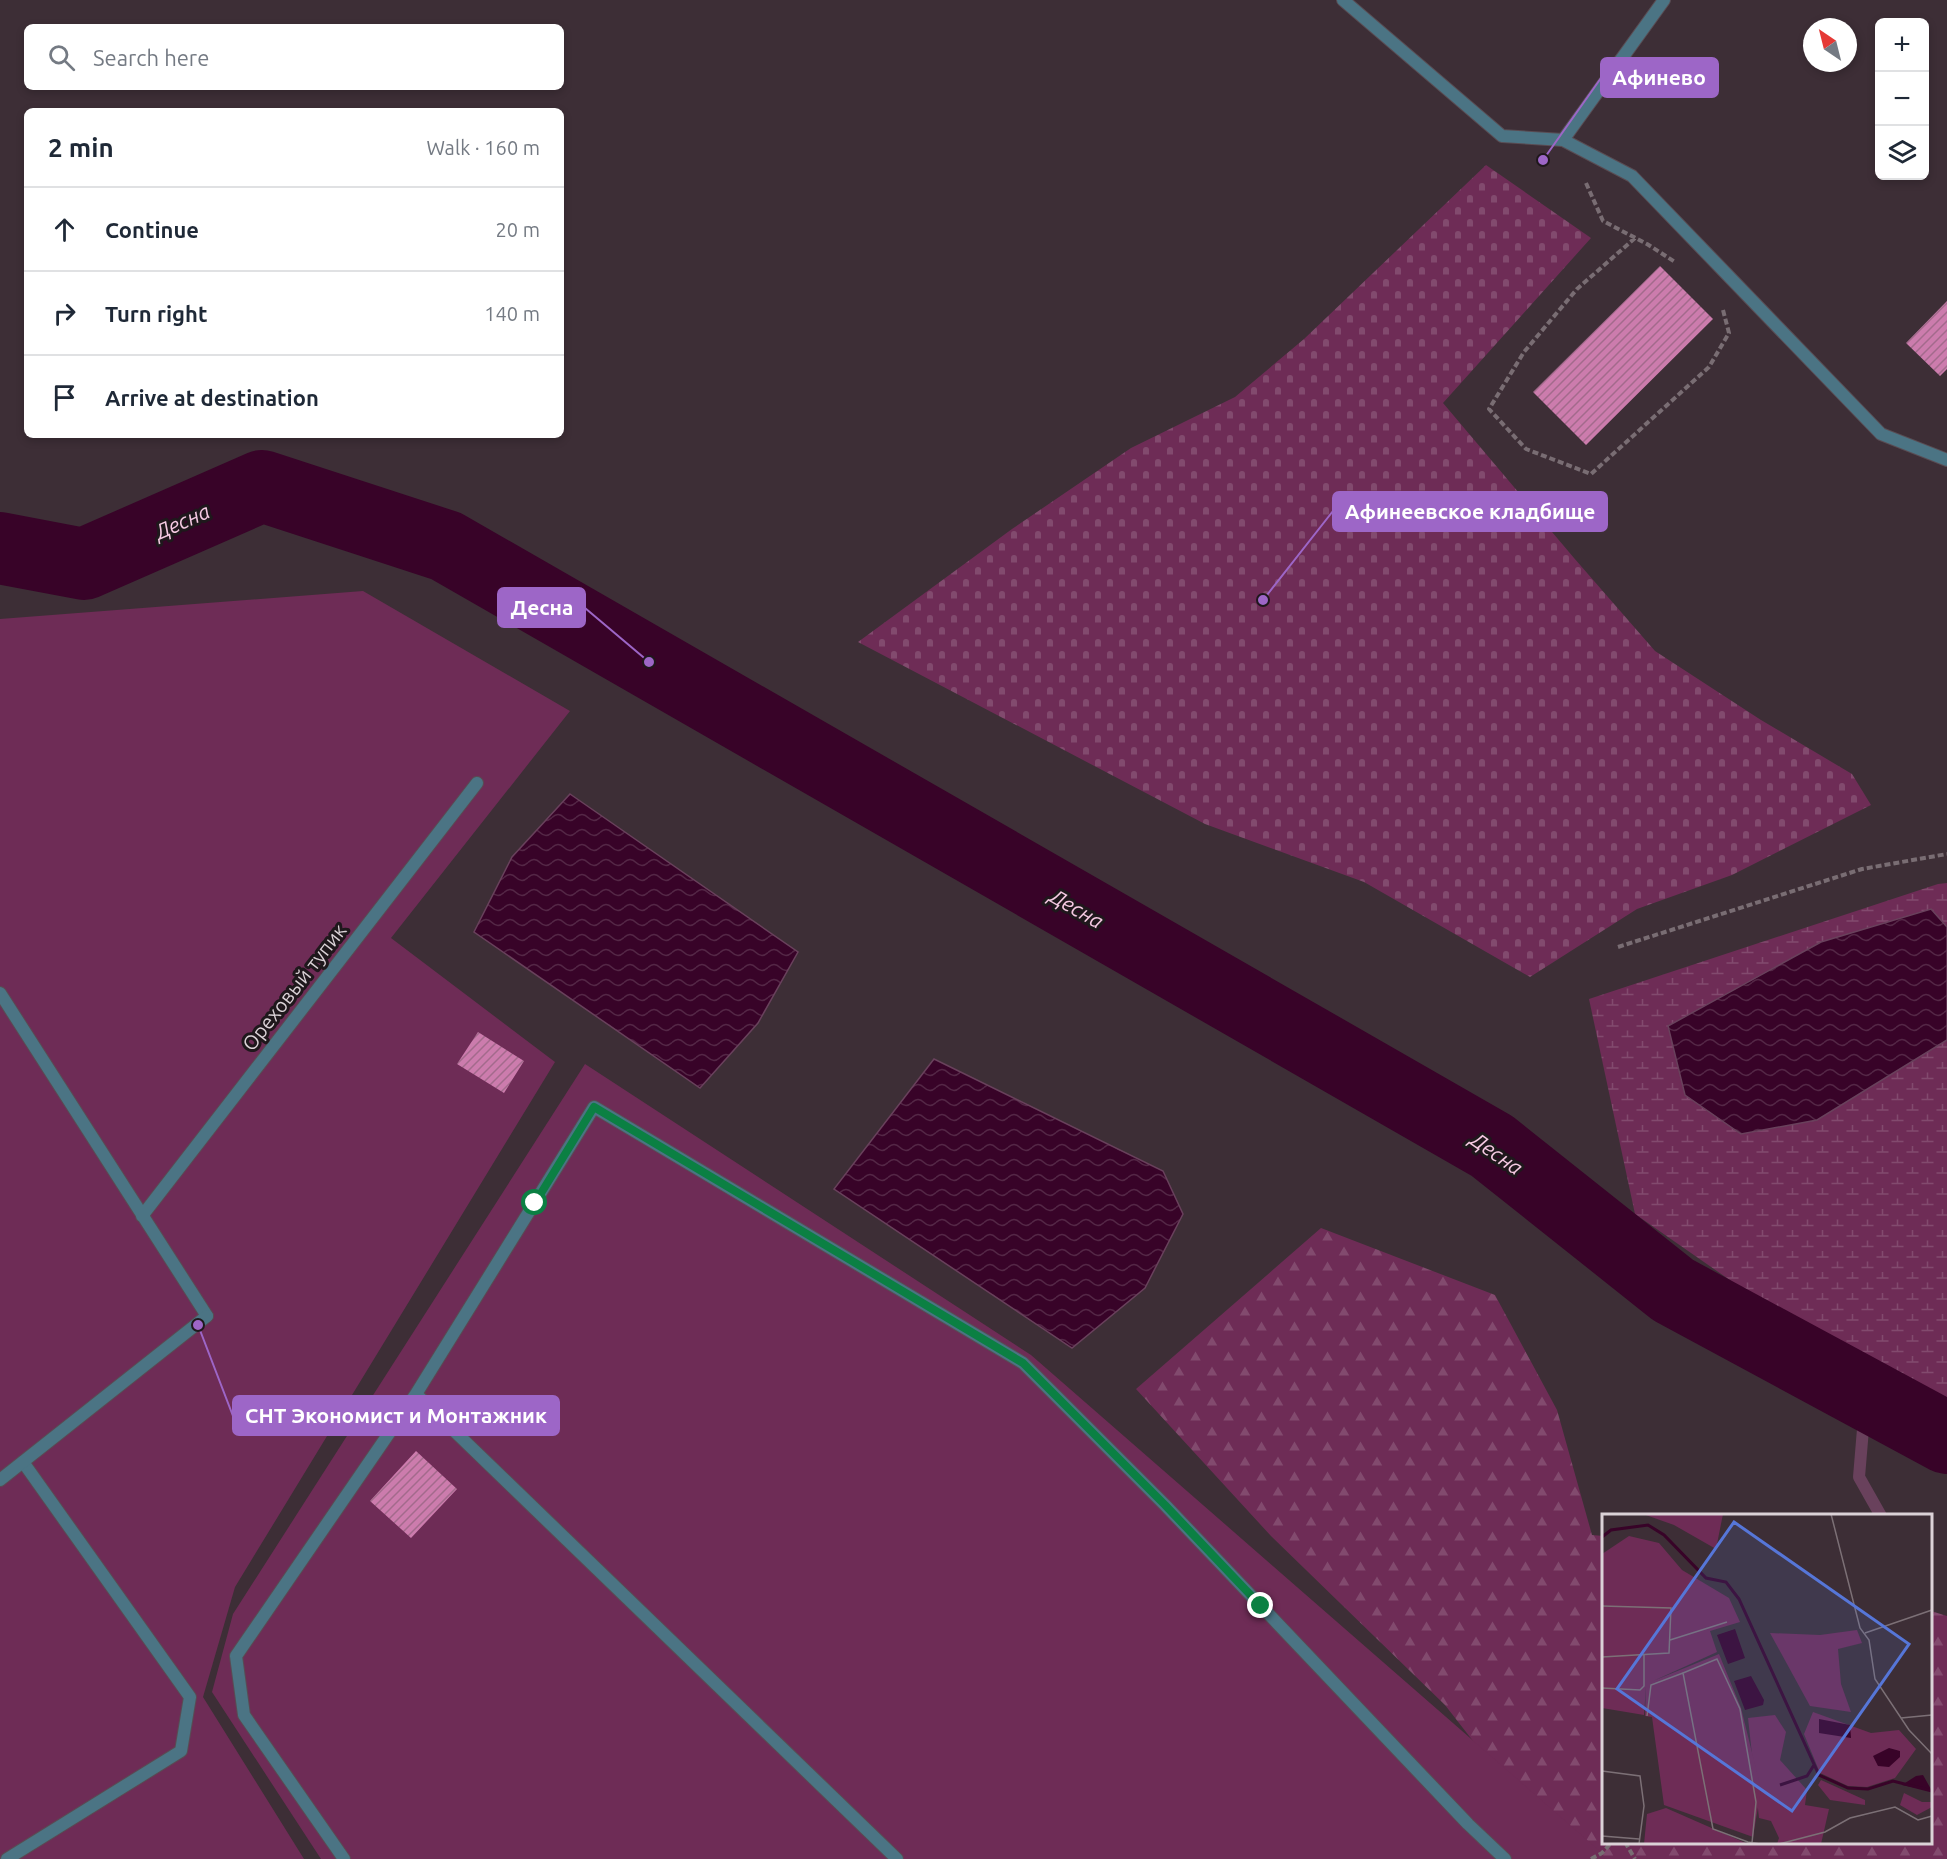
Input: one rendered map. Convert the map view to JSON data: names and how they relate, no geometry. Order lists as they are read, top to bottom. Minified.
{"streets":{"street":["Ореховый тупик"]},"water":["Десна"],"places":["Афинево","Афинеевское кладбище","Десна","СНТ Экономист и Монтажник"],"north":"top left","page":{"map_buttons":["+","−"],"search":"Search here","heading":["2 min","Walk · 160 m"],"list":[["Continue","20 m"],["Turn right","140 m"],"Arrive at destination"]}}
